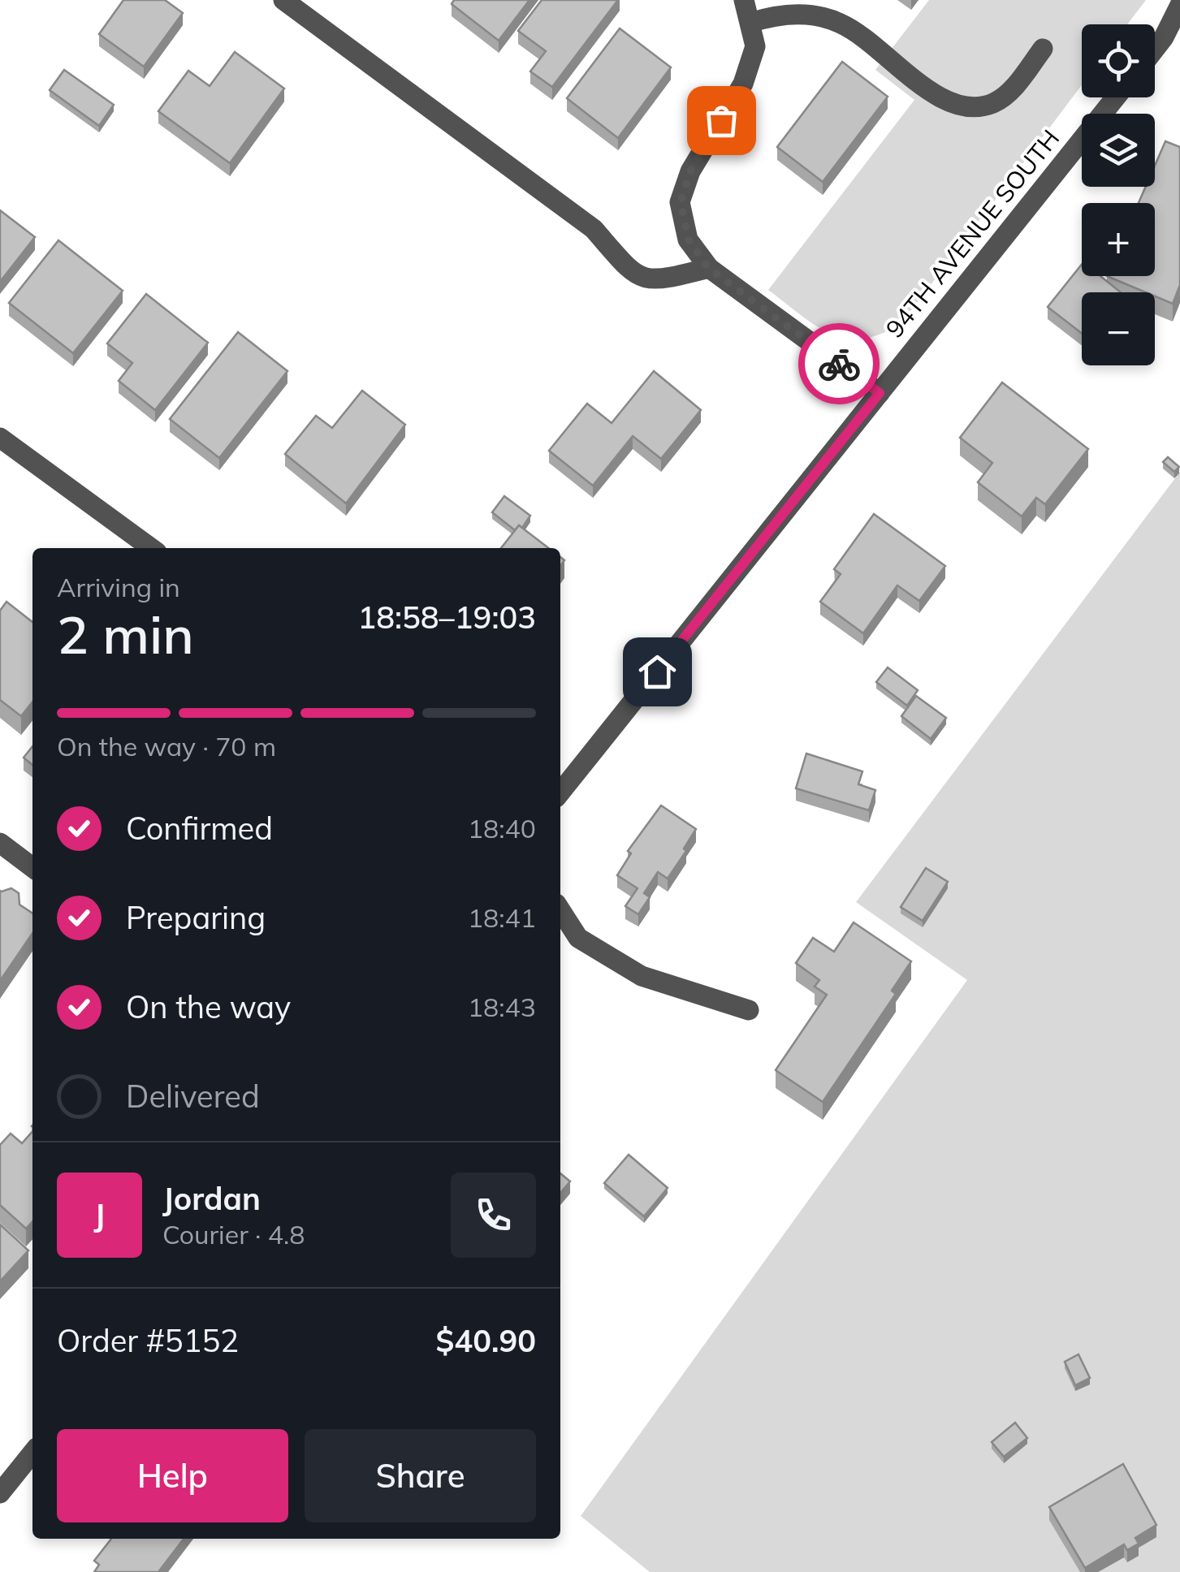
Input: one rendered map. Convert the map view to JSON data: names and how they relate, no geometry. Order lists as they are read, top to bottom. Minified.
{"streets":{"street":["94TH AVENUE SOUTH"]},"page":{"map_buttons":["+","−"],"heading":["2 min","Arriving in","18:58–19:03"],"panel":["Jordan","Courier · 4.8","Order #5152","$40.90"],"bar":"On the way · 70 m","list":[["Confirmed","18:40"],["Preparing","18:41"],["On the way","18:43"],"Delivered"],"round":"J","buttons":["Help","Share"]}}
